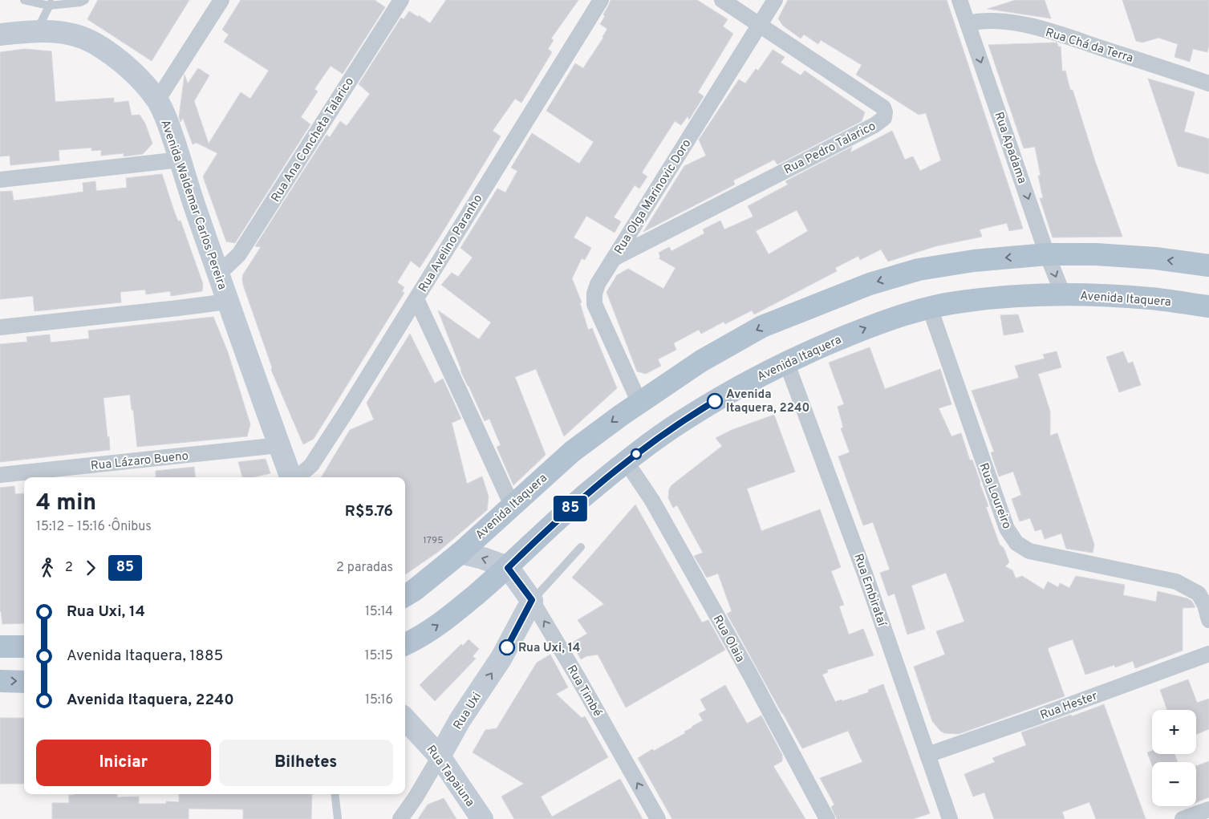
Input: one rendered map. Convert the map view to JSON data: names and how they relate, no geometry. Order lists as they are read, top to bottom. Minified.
{"streets":{"main road":["Avenida Itaquera"],"street":["Rua Chá da Terra","Rua Ana Concheta Talarico","Rua Pedro Talarico","Rua Apadama","Rua Olga Marinovic Doro","Avenida Waldemar Carlos Pereira","Rua Avelino Paranho","Rua Lázaro Bueno","Rua Loureiro","Rua Embirataí","Rua Olaia","Rua Timbé","Rua Hester","Rua Uxi","Rua Tapaiuna"]},"crossings":[["Rua Chá da Terra","Rua Apadama"],["Rua Ana Concheta Talarico","Avenida Waldemar Carlos Pereira"],["Rua Pedro Talarico","Rua Olga Marinovic Doro"],["Rua Apadama","Avenida Itaquera"],["Rua Olga Marinovic Doro","Avenida Itaquera"],["Avenida Waldemar Carlos Pereira","Rua Lázaro Bueno"],["Avenida Itaquera","Rua Loureiro"],["Avenida Itaquera","Rua Embirataí"],["Avenida Itaquera","Rua Olaia"],["Avenida Itaquera","Rua Timbé"],["Rua Embirataí","Rua Hester"],["Rua Timbé","Rua Uxi"],["Rua Uxi","Rua Tapaiuna"]],"one_way":["Rua Apadama","Rua Timbé","Rua Uxi"],"places":["Avenida Itaquera, 2240","Rua Uxi, 14"],"lines":["bus line 85"],"house_numbers":["1795"],"page":{"on_map":"85","heading":["4 min","15:12 – 15:16 · Ônibus","R$5.76"],"legs":["2","85","2 paradas"],"list":[{"name":"Rua Uxi, 14","value":"15:14"},{"name":"Avenida Itaquera, 1885","value":"15:15"},{"name":"Avenida Itaquera, 2240","value":"15:16"}],"map_buttons":["+","−"],"buttons":["Iniciar","Bilhetes"]}}
